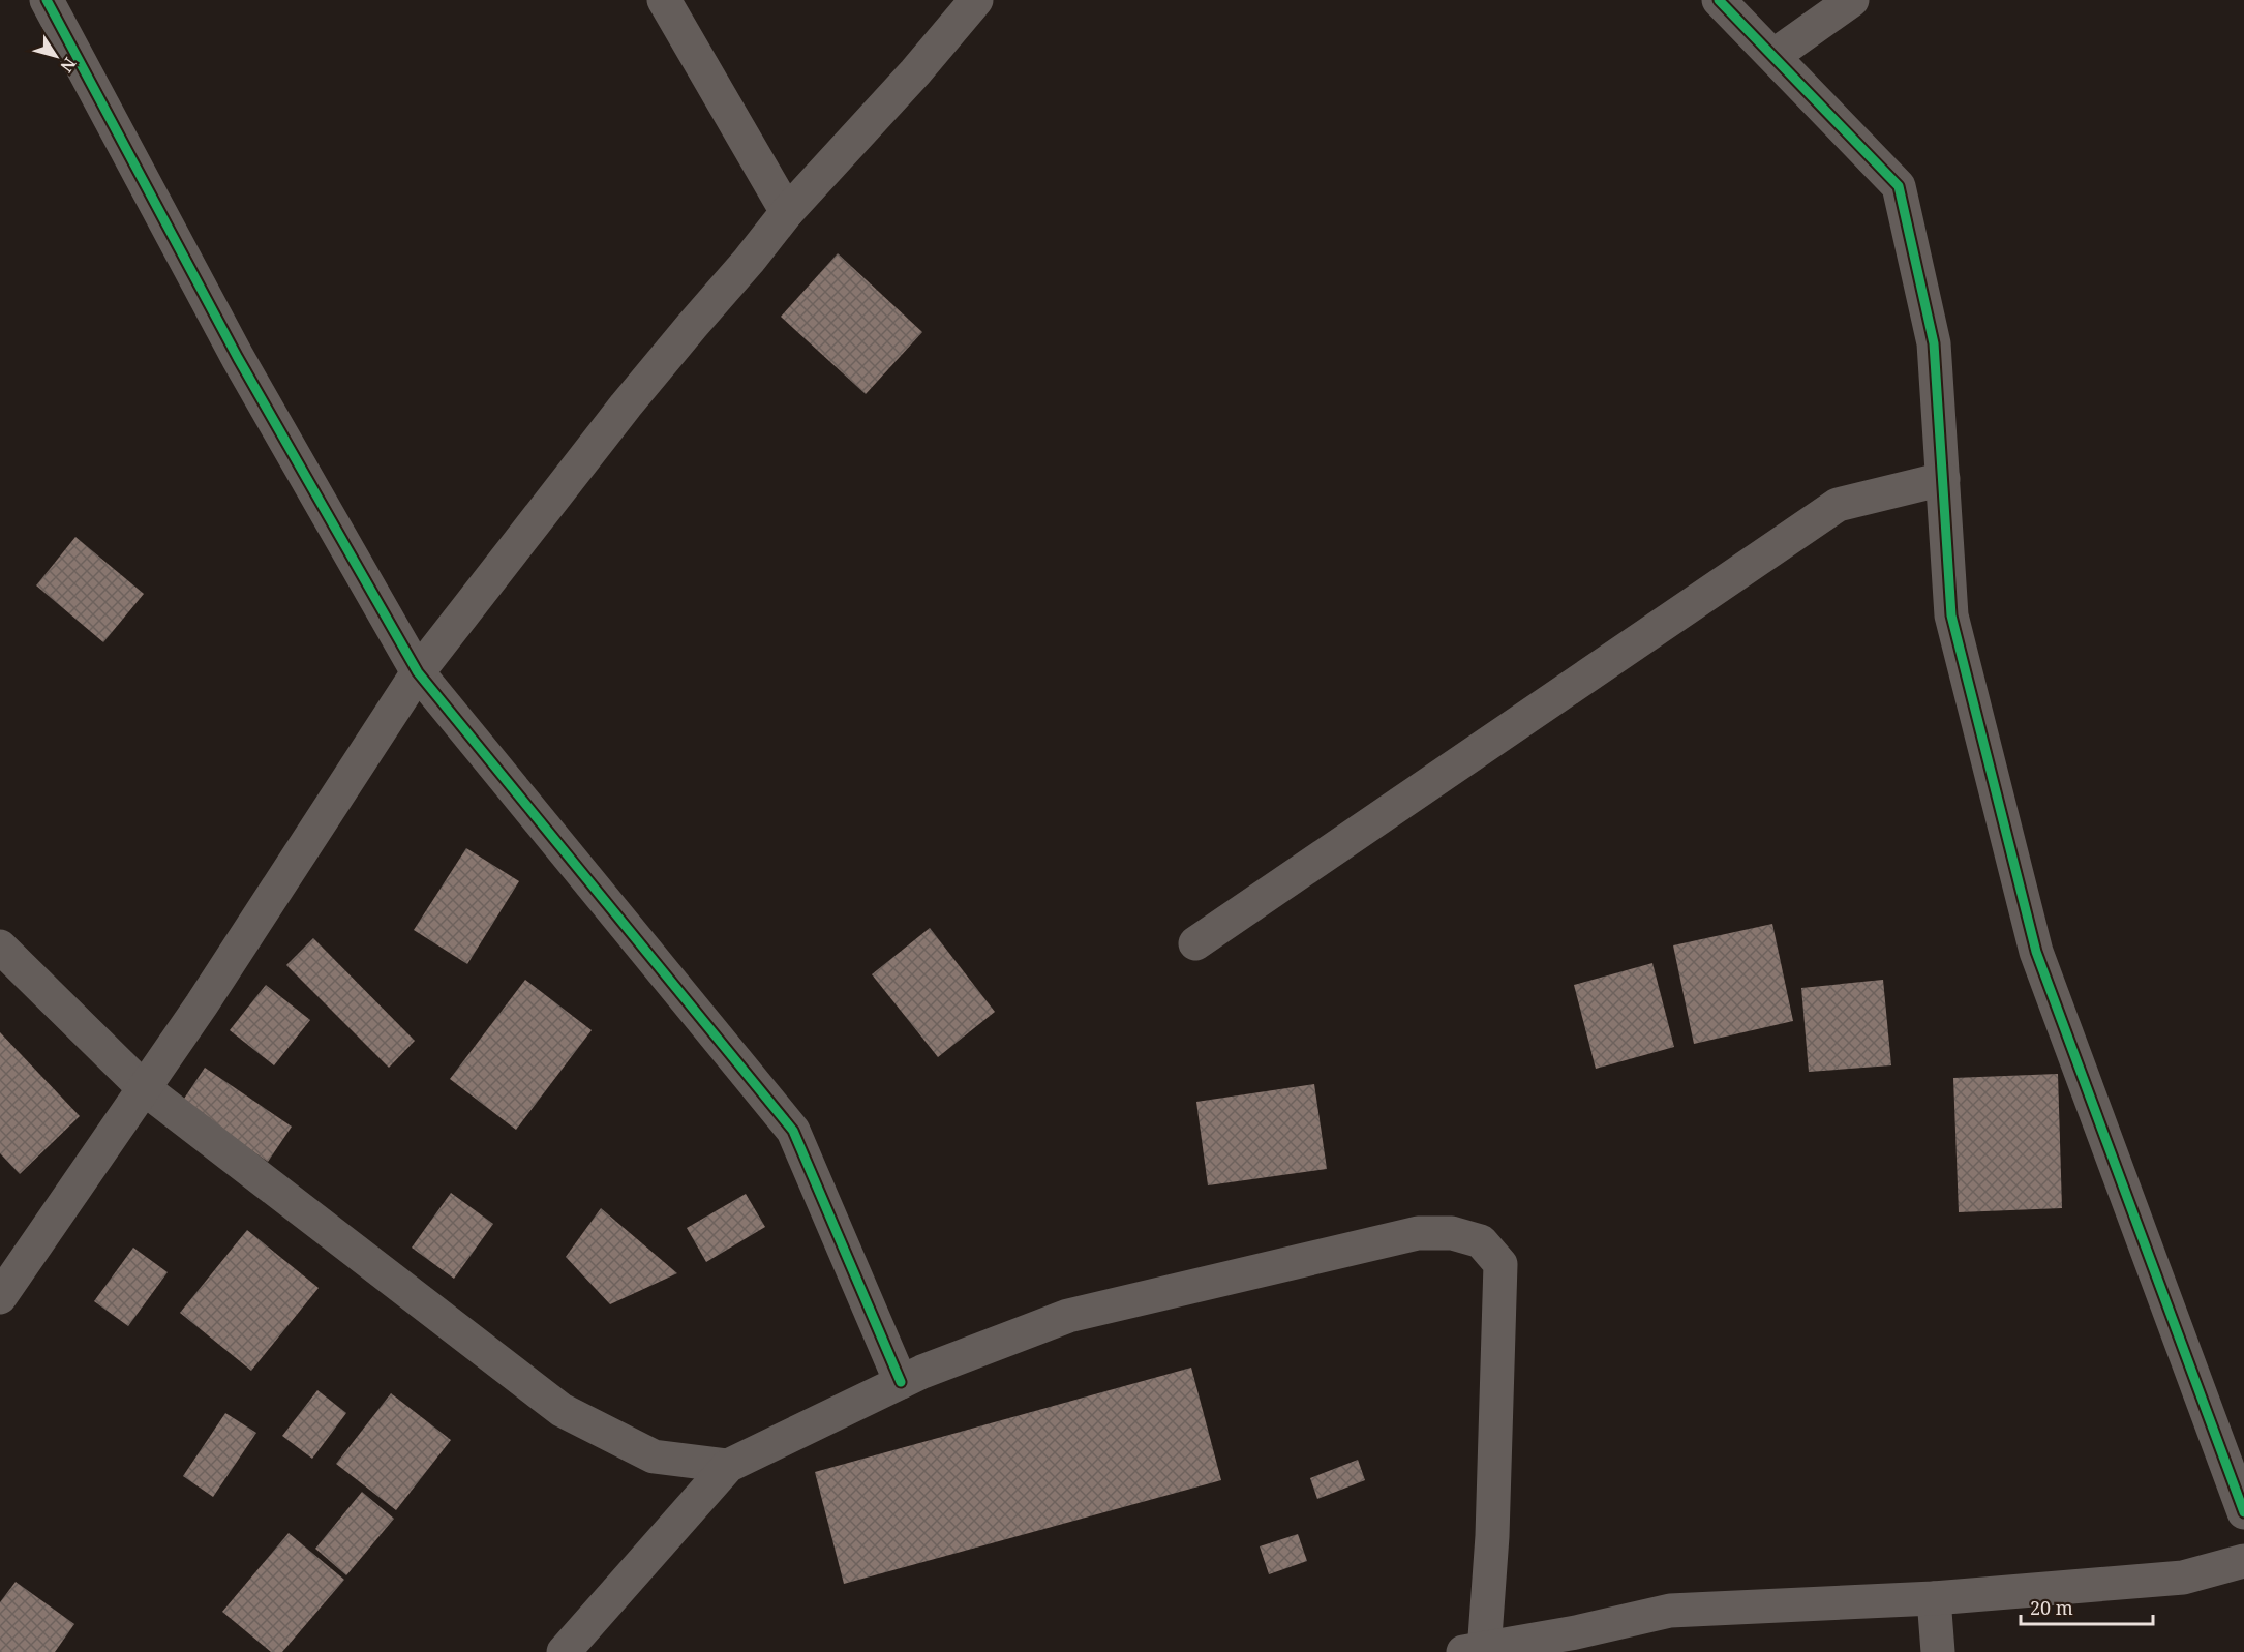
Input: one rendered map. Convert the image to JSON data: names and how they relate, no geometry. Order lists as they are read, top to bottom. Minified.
{"scale_bar":"20 m","north":"bottom right"}
